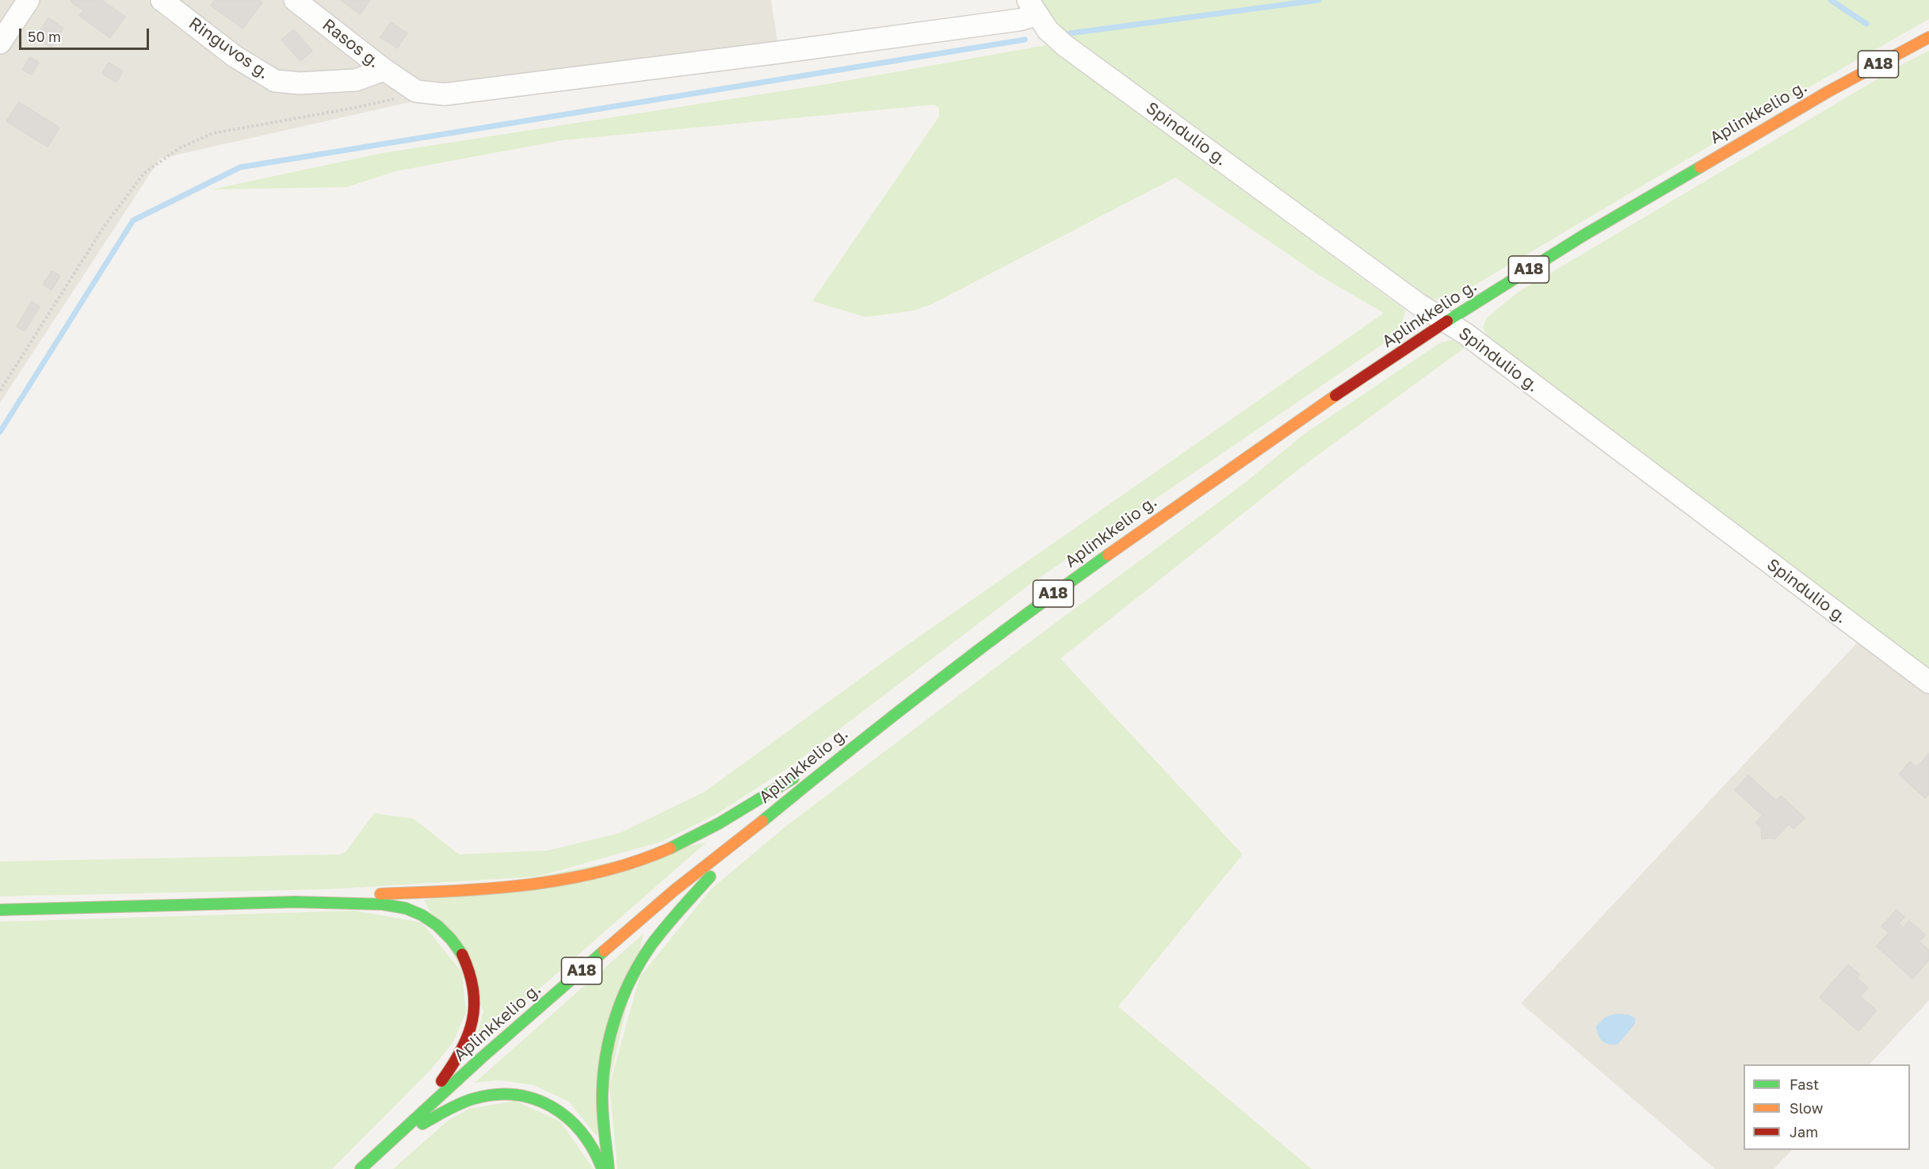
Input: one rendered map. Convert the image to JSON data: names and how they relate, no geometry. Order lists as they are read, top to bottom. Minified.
{"streets":{"highway":["A18","Aplinkkelio g."],"street":["Rasos g.","Ringuvos g.","Spindulio g."]},"crossings":[["Rasos g.","Ringuvos g."],["Aplinkkelio g.","Spindulio g."]],"legend":["Fast","Slow","Jam"],"scale_bar":"50 m"}
